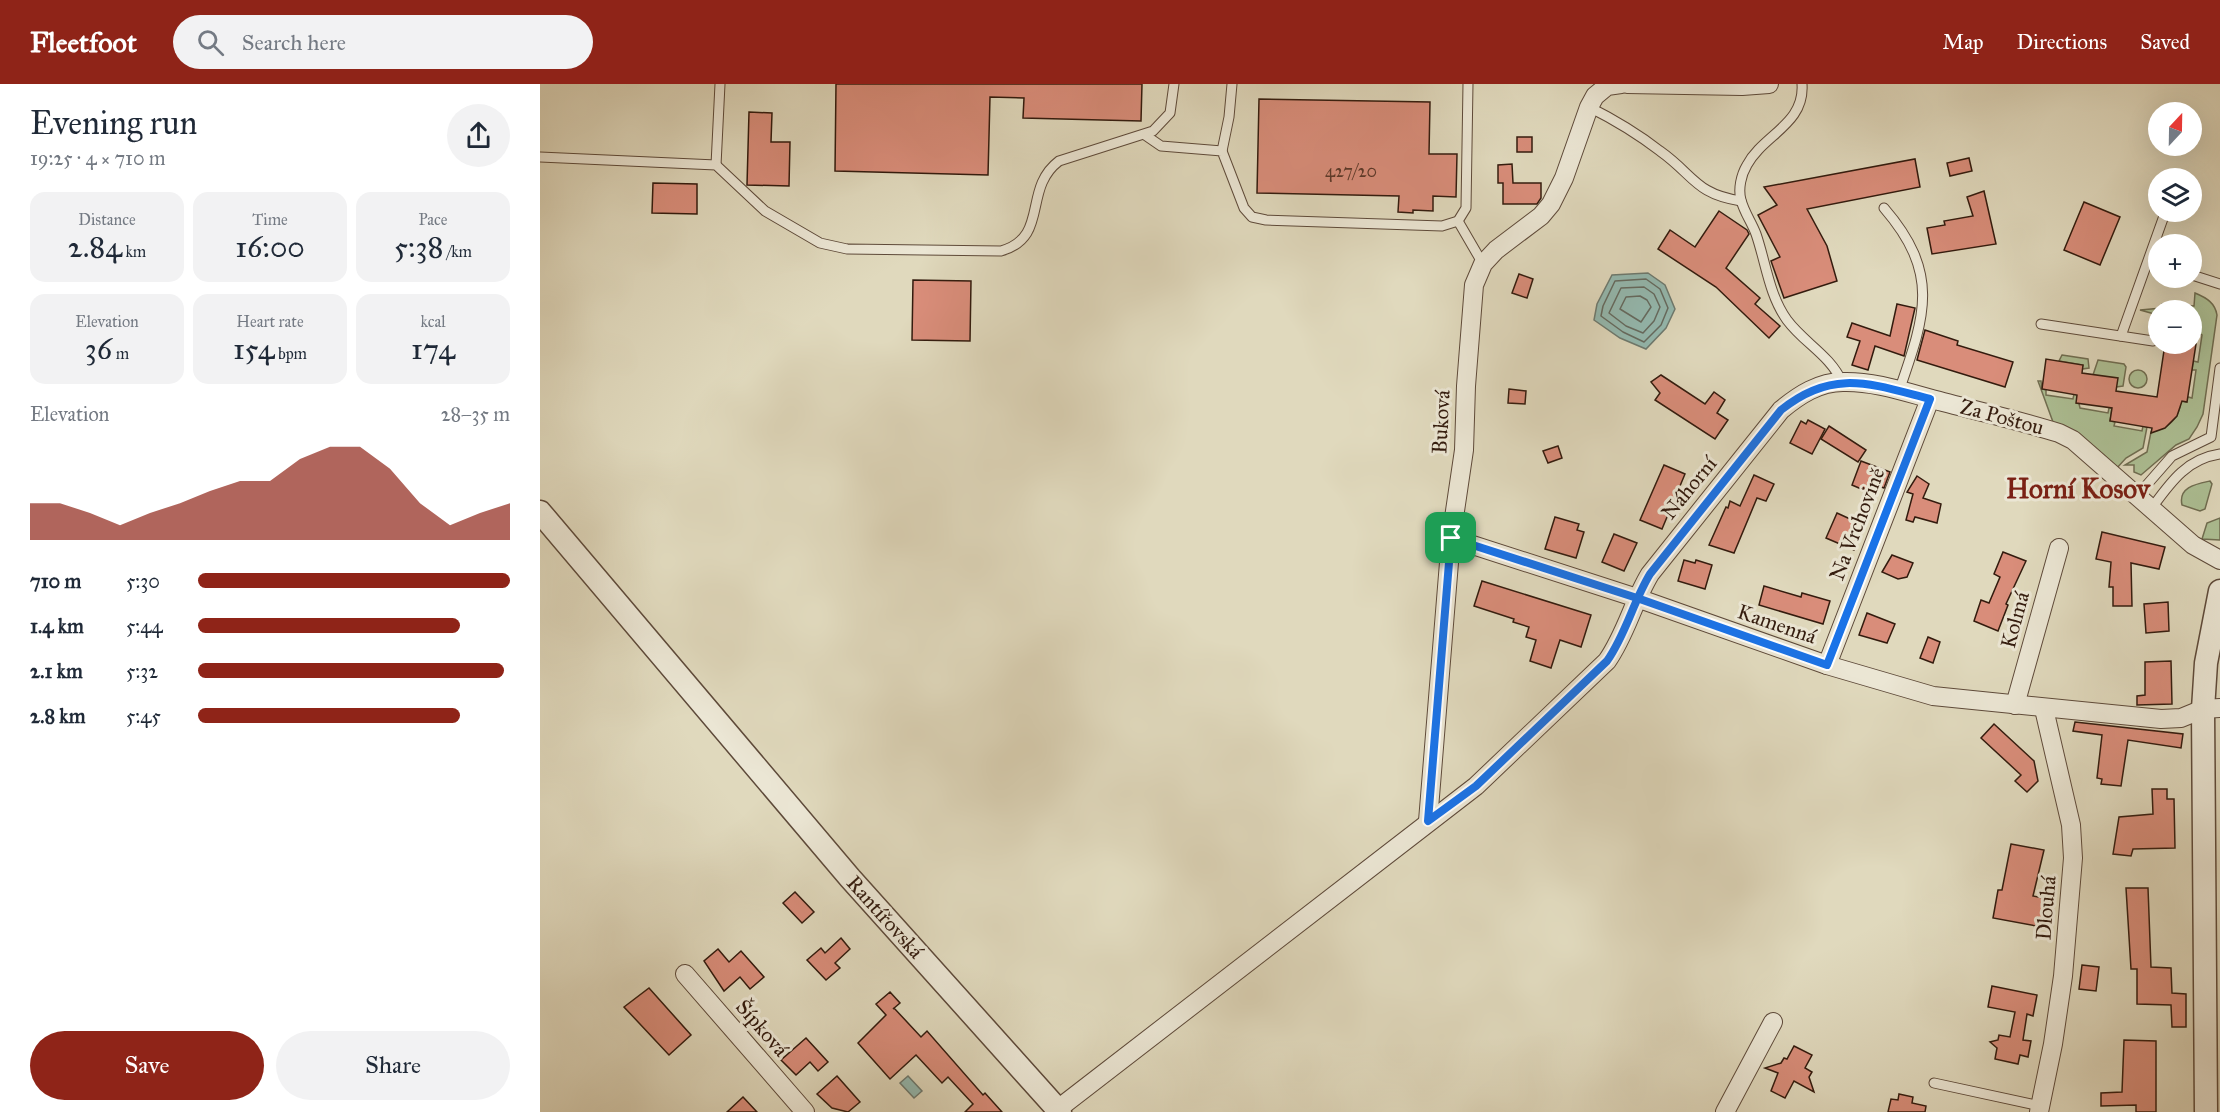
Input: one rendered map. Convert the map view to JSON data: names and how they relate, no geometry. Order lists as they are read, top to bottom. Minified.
{"streets":{"street":["Za Poštou","Buková","Náhorní","Na Vrchovině","Kolmá","Kamenná","Dlouhá","Rantířovská","Šípková"]},"crossings":[["Za Poštou","Náhorní"],["Za Poštou","Na Vrchovině"],["Buková","Náhorní"],["Buková","Kamenná"],["Náhorní","Kamenná"],["Náhorní","Rantířovská"],["Na Vrchovině","Kamenná"],["Kolmá","Kamenná"],["Kamenná","Dlouhá"]],"districts":["Horní Kosov"],"house_numbers":["427/20"],"north":"top","page":{"header":"Fleetfoot","search":"Search here","nav":["Map","Directions","Saved"],"heading":["Evening run","19:25 · 4 × 710 m"],"map_buttons":["+","−"],"stats":[["Distance","2.84 km"],["Time","16:00"],["Pace","5:38 /km"],["Elevation","36 m"],["Heart rate","154 bpm"],["kcal","174"]],"chart":["Elevation","28–35 m"],"list":[{"name":"710 m","note":"5:30"},{"name":"1.4 km","note":"5:44"},{"name":"2.1 km","note":"5:32"},{"name":"2.8 km","note":"5:45"}],"buttons":["Save","Share"]}}
